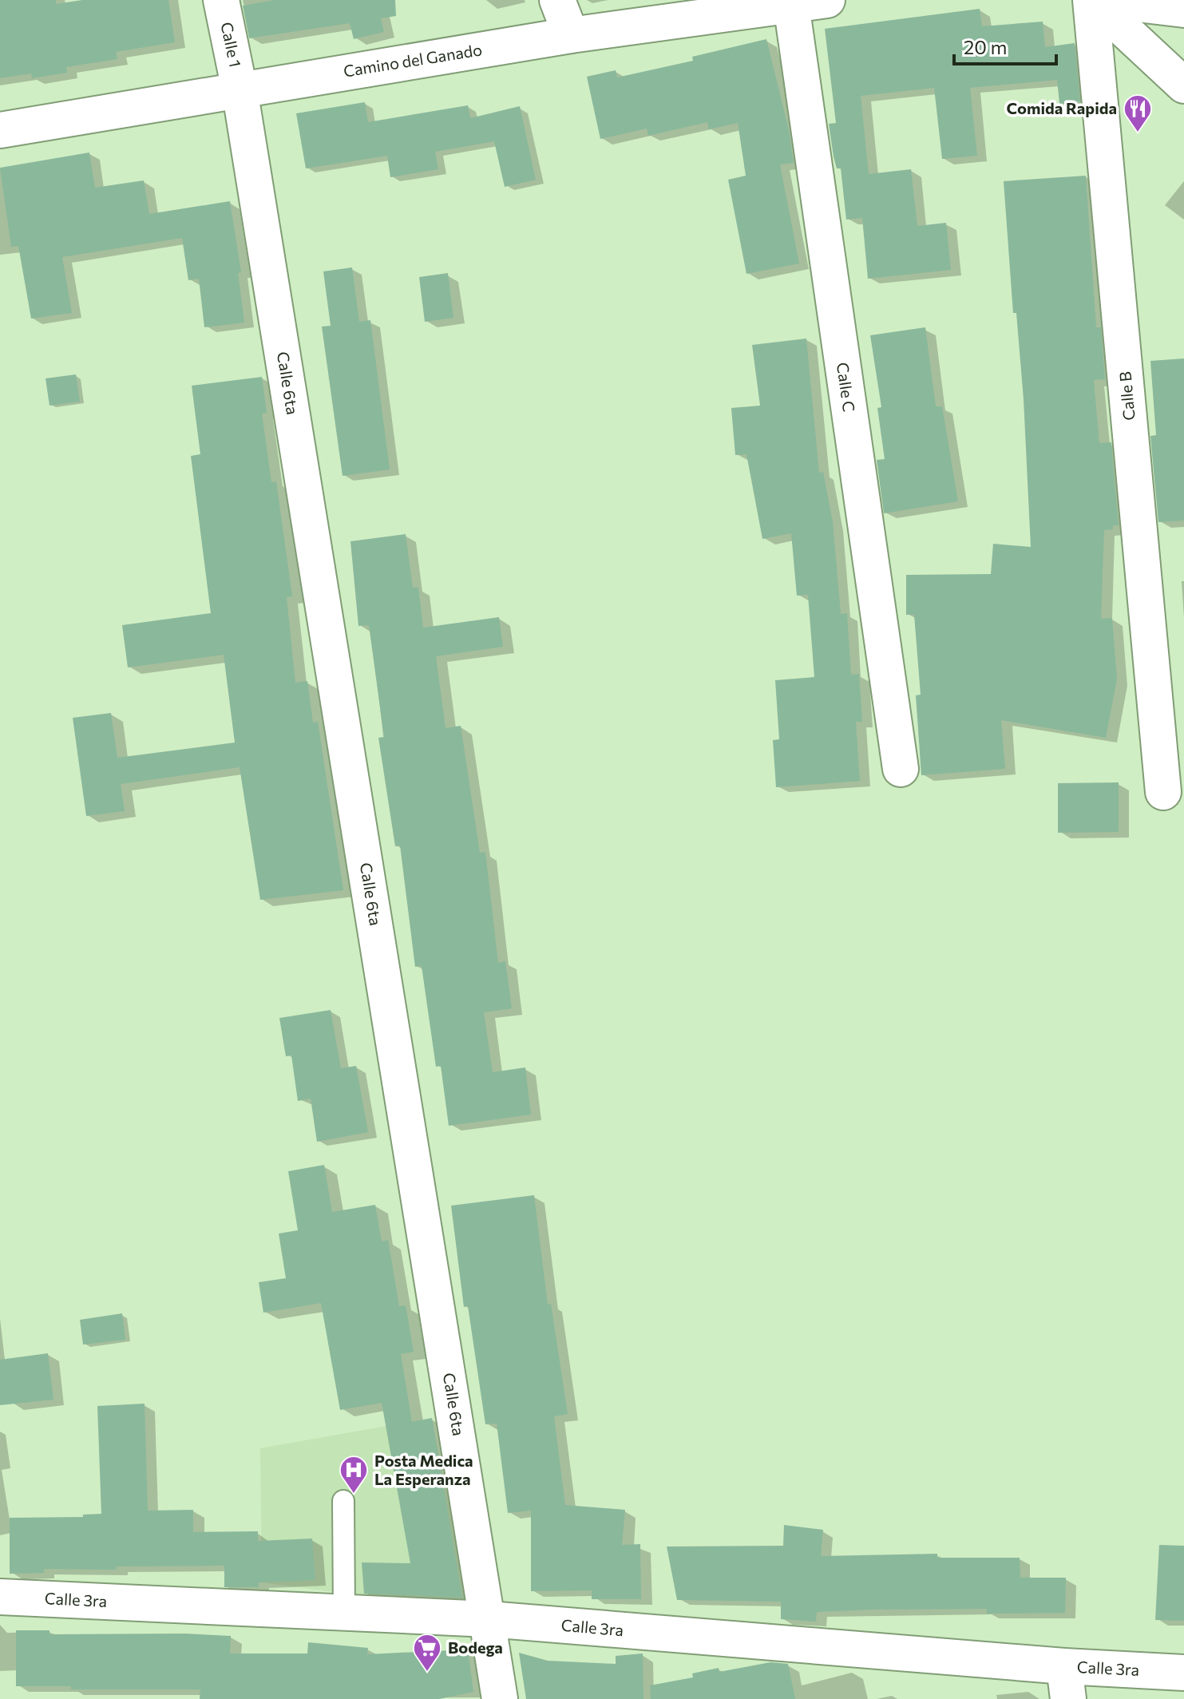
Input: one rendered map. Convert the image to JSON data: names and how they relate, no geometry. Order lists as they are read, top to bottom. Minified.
{"streets":{"street":["Calle 1","Camino del Ganado","Calle 6ta","Calle C","Calle B","Calle 3ra"]},"crossings":[["Calle 1","Camino del Ganado"],["Calle 1","Calle 6ta"],["Camino del Ganado","Calle 6ta"],["Camino del Ganado","Calle C"],["Calle 6ta","Calle 3ra"]],"places":{"restaurant":["Comida Rapida"],"hospital":["Posta Medica La Esperanza"],"supermarket":["Bodega"]},"scale_bar":"20 m"}
